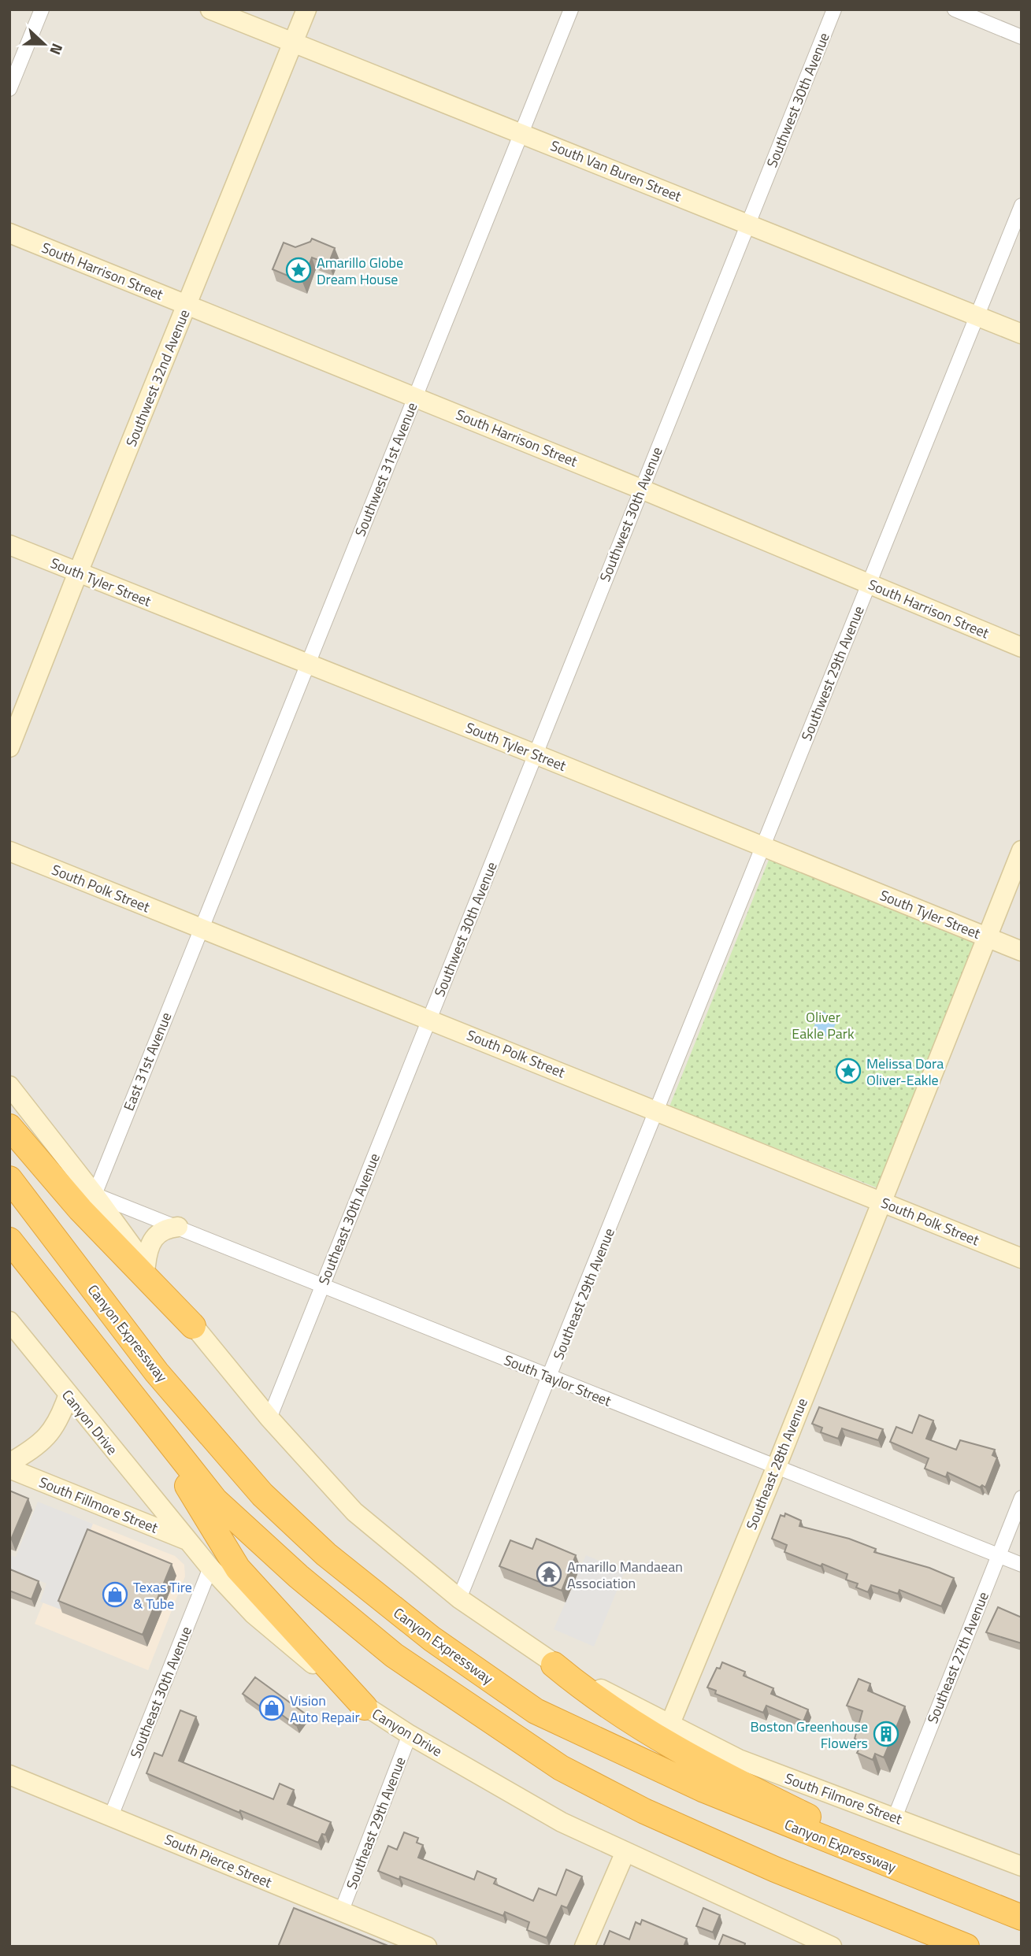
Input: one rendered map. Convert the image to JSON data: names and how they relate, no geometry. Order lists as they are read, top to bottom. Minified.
{"streets":{"highway":["Canyon Expressway"],"main road":["South Van Buren Street","South Harrison Street","Southwest 32nd Avenue","South Tyler Street","South Polk Street","Canyon Drive","Southeast 28th Avenue","South Fillmore Street","South Filmore Street","South Pierce Street"],"street":["Southwest 30th Avenue","Southwest 31st Avenue","Southwest 29th Avenue","East 31st Avenue","Southeast 30th Avenue","Southeast 29th Avenue","South Taylor Street","Southeast 27th Avenue"]},"crossings":[["Southwest 30th Avenue","South Van Buren Street"],["Southwest 30th Avenue","South Harrison Street"],["Southwest 30th Avenue","South Tyler Street"],["Southwest 30th Avenue","South Polk Street"],["Southwest 30th Avenue","Southeast 30th Avenue"],["South Van Buren Street","Southwest 32nd Avenue"],["South Van Buren Street","Southwest 31st Avenue"],["South Van Buren Street","Southwest 29th Avenue"],["South Harrison Street","Southwest 32nd Avenue"],["South Harrison Street","Southwest 31st Avenue"],["South Harrison Street","Southwest 29th Avenue"],["Southwest 32nd Avenue","South Tyler Street"],["Southwest 31st Avenue","South Tyler Street"],["Southwest 31st Avenue","South Polk Street"],["Southwest 31st Avenue","East 31st Avenue"],["South Tyler Street","Southwest 29th Avenue"],["South Tyler Street","Southeast 28th Avenue"],["Southwest 29th Avenue","South Polk Street"],["Southwest 29th Avenue","Southeast 29th Avenue"],["South Polk Street","East 31st Avenue"],["South Polk Street","Southeast 30th Avenue"],["South Polk Street","Southeast 29th Avenue"],["South Polk Street","Southeast 28th Avenue"],["East 31st Avenue","South Taylor Street"],["Southeast 30th Avenue","South Taylor Street"],["Southeast 30th Avenue","Canyon Drive"],["Southeast 30th Avenue","South Pierce Street"],["Southeast 29th Avenue","South Taylor Street"],["Southeast 29th Avenue","Canyon Drive"],["Southeast 29th Avenue","South Pierce Street"],["South Taylor Street","Southeast 28th Avenue"],["South Taylor Street","Southeast 27th Avenue"],["Canyon Drive","South Fillmore Street"],["Southeast 28th Avenue","South Filmore Street"],["Southeast 27th Avenue","South Filmore Street"]],"parks":["Oliver Eakle Park"],"places":{"place":["Amarillo Globe Dream House","Melissa Dora Oliver-Eakle"],"temple":["Amarillo Mandaean Association"],"shop":["Texas Tire & Tube","Vision Auto Repair"],"building":["Boston Greenhouse Flowers"]},"north":"right"}
